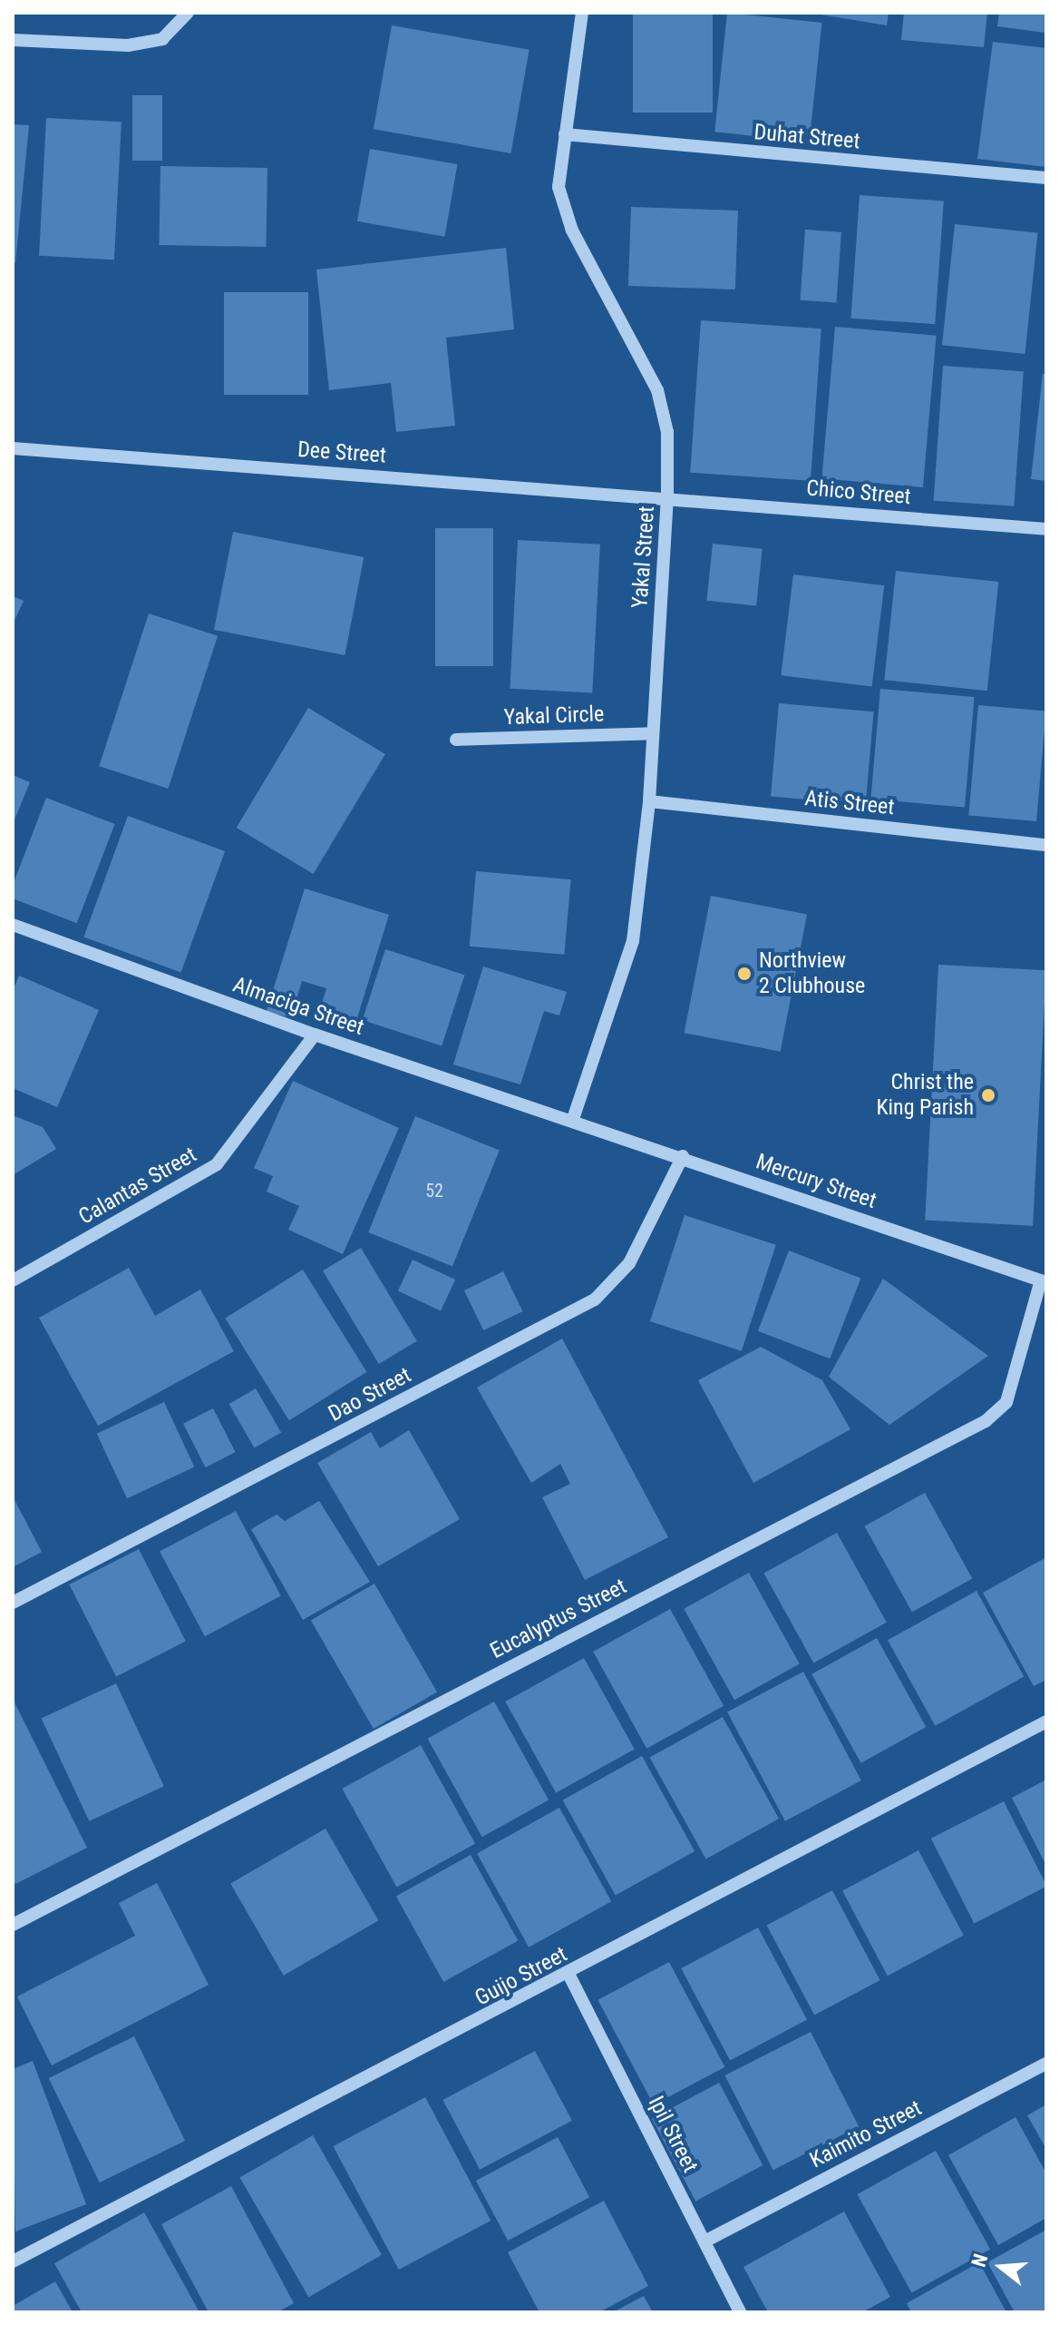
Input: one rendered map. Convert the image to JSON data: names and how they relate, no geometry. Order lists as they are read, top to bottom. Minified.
{"streets":{"street":["Duhat Street","Dee Street","Chico Street","Yakal Street","Yakal Circle","Atis Street","Almaciga Street","Mercury Street","Calantas Street","Dao Street","Eucalyptus Street","Guijo Street","Ipil Street","Kaimito Street"]},"crossings":[["Duhat Street","Yakal Street"],["Dee Street","Chico Street"],["Dee Street","Yakal Street"],["Chico Street","Yakal Street"],["Yakal Street","Yakal Circle"],["Yakal Street","Atis Street"],["Yakal Street","Almaciga Street"],["Yakal Street","Mercury Street"],["Almaciga Street","Mercury Street"],["Almaciga Street","Calantas Street"],["Mercury Street","Dao Street"],["Mercury Street","Eucalyptus Street"],["Guijo Street","Ipil Street"],["Ipil Street","Kaimito Street"]],"places":["Northview 2 Clubhouse","Christ the King Parish"],"house_numbers":["52"],"north":"left"}
